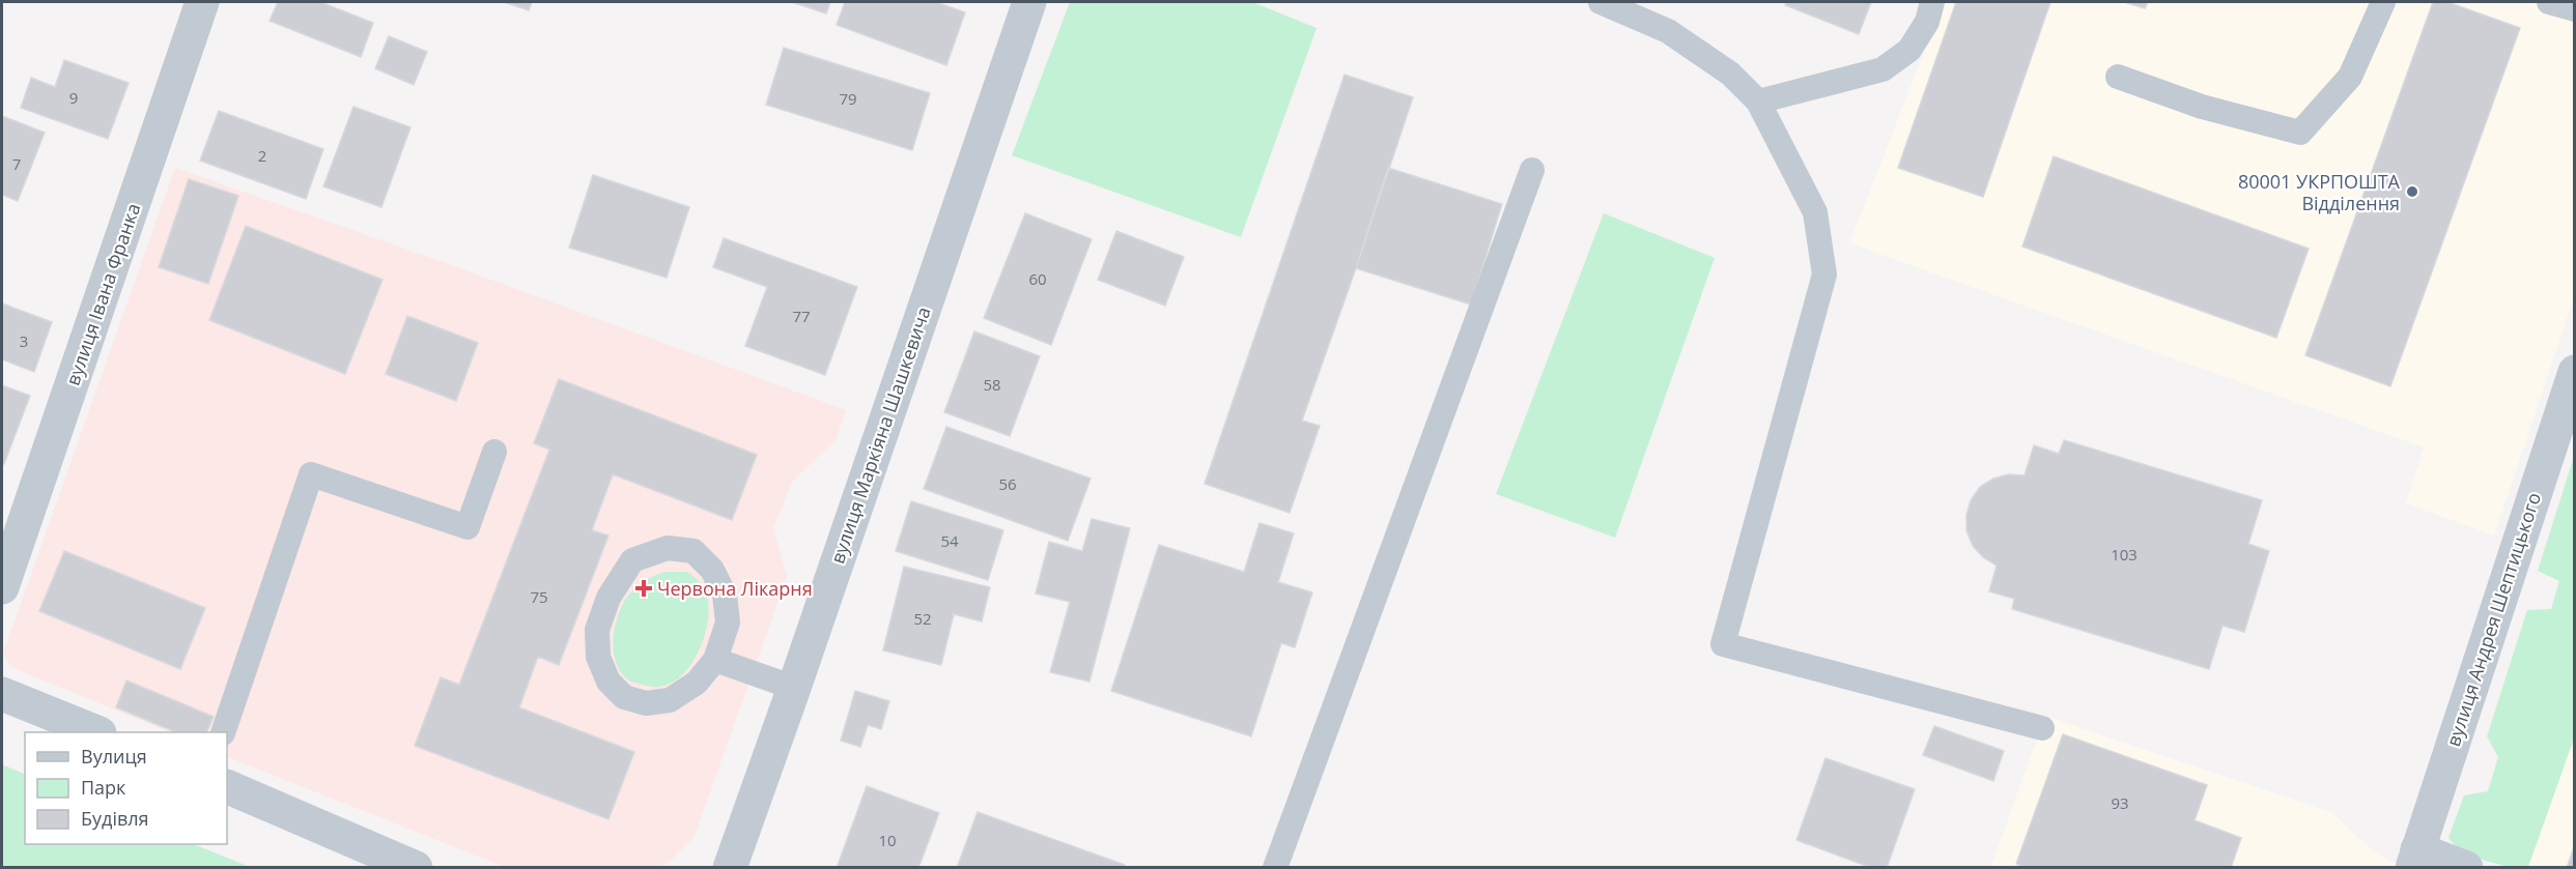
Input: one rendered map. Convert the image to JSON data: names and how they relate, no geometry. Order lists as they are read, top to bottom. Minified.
{"streets":{"street":["вулиця Івана Франка","вулиця Маркіяна Шашкевича","вулиця Андрея Шептицького"]},"places":{"other":["80001 УКРПОШТА Відділення"],"health":["Червона Лікарня"]},"house_numbers":["9","79","2","7","60","77","3","58","56","54","103","75","52","93","10"],"legend":["Вулиця","Парк","Будівля"]}
